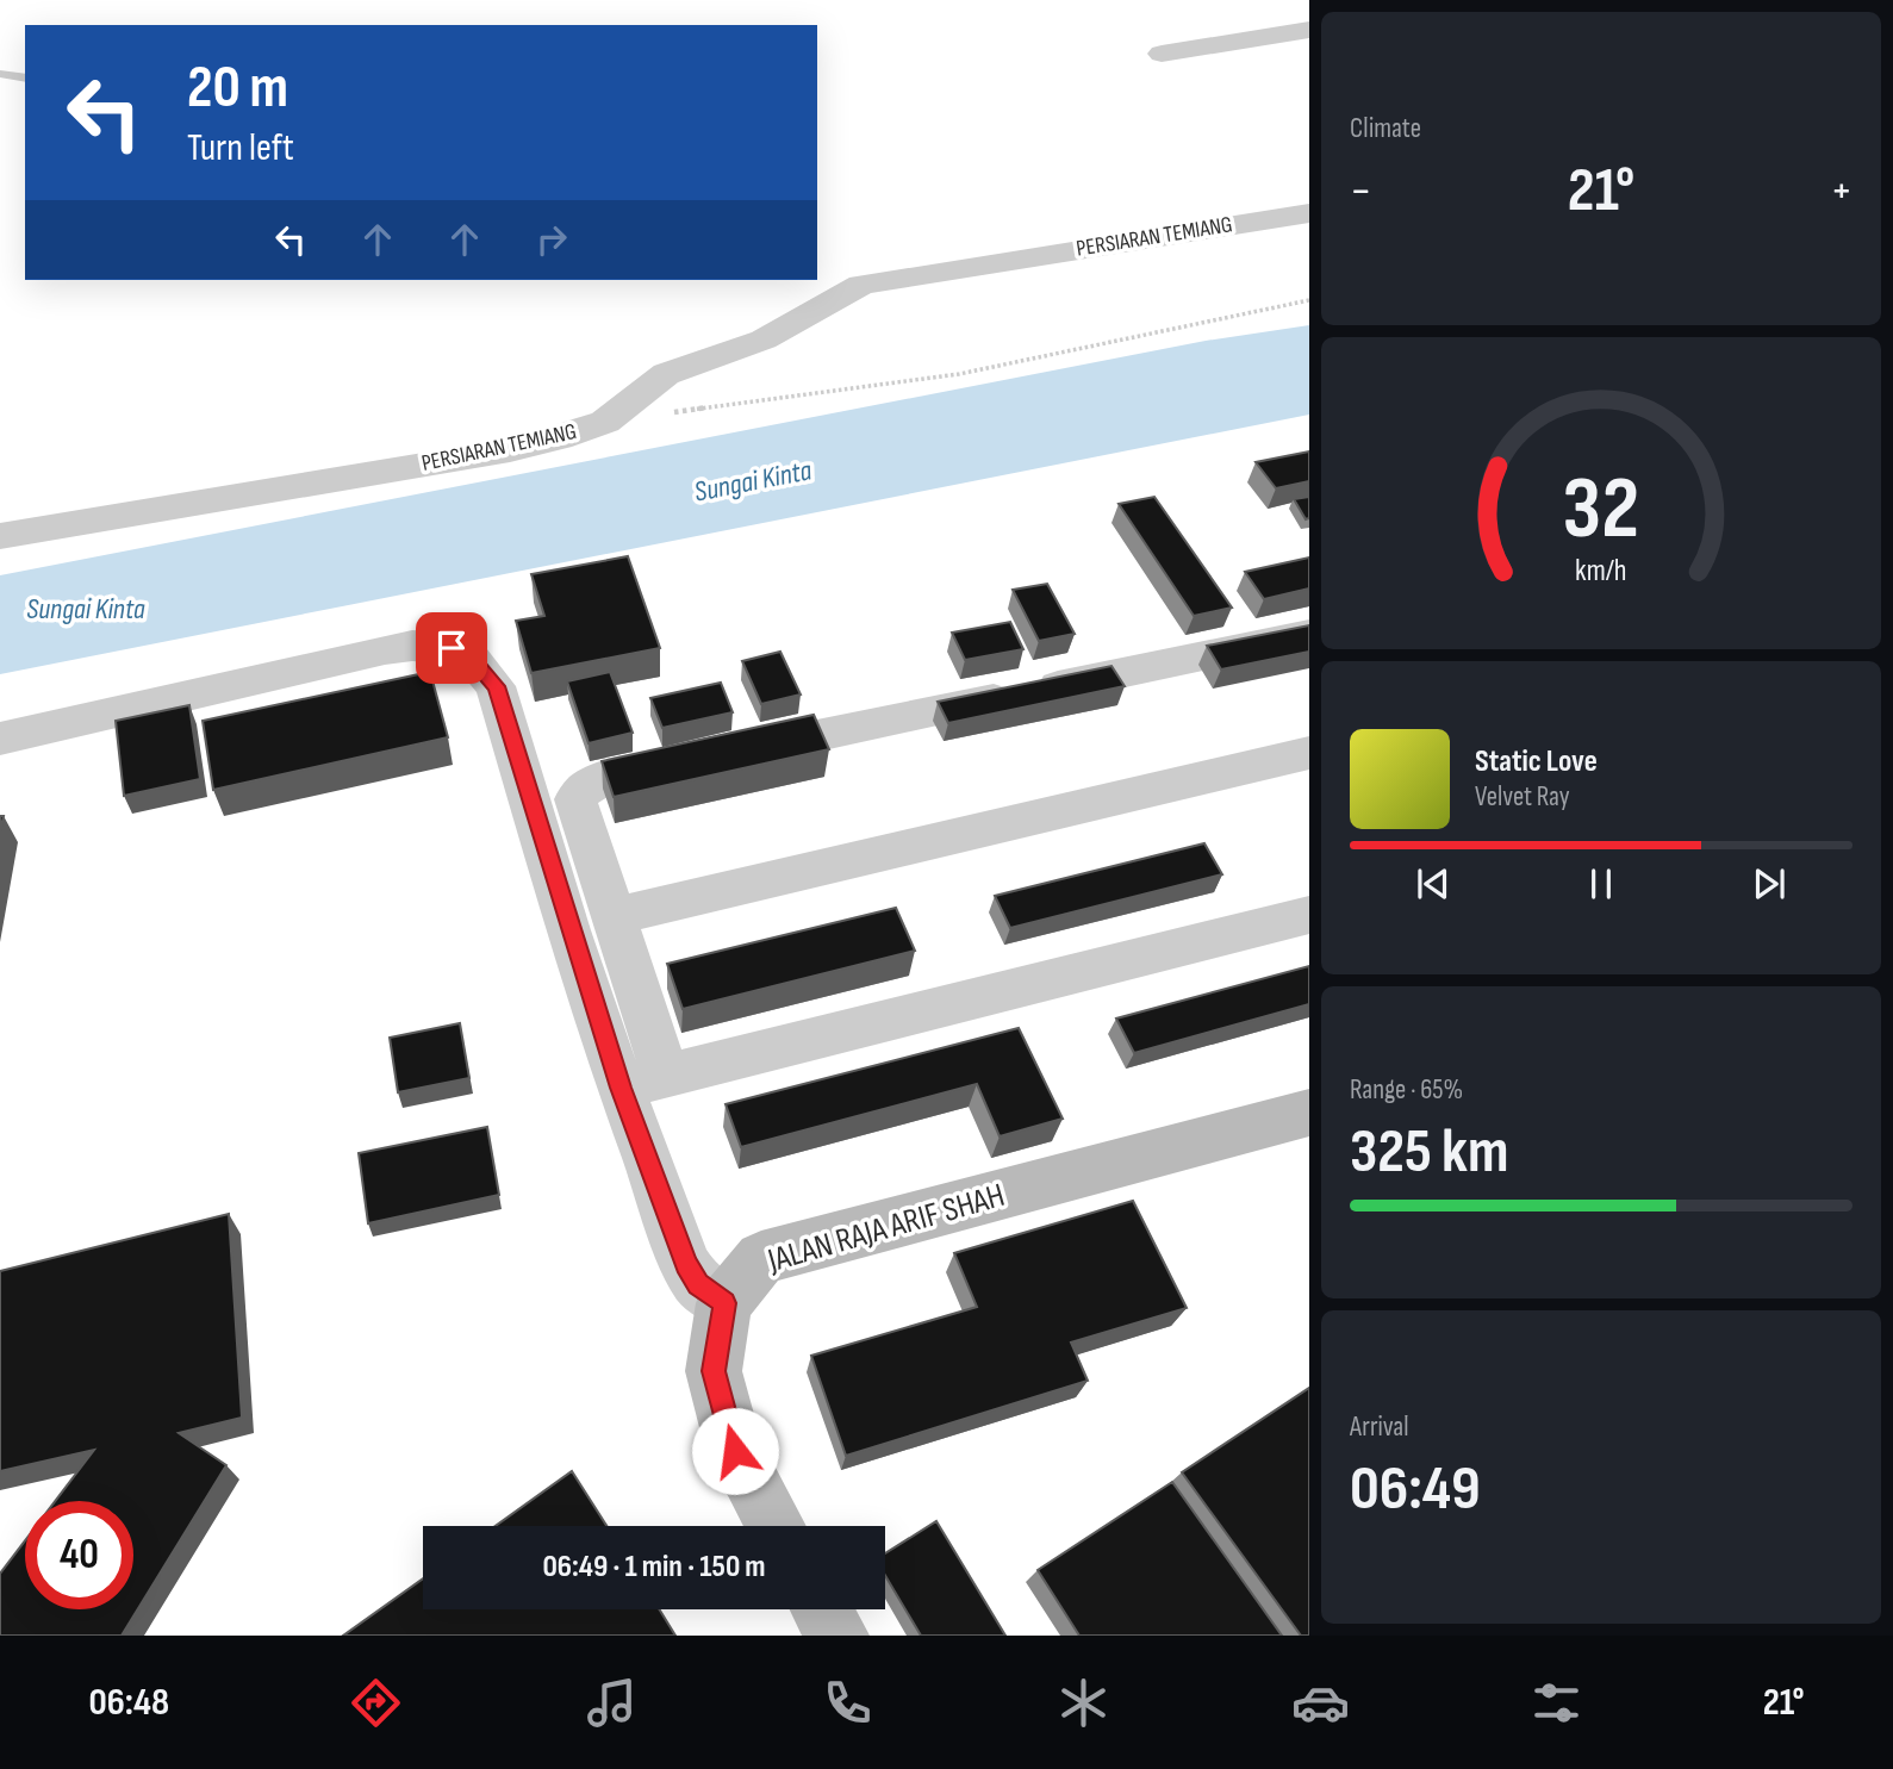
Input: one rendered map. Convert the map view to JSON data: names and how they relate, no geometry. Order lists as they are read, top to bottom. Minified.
{"streets":{"street":["PERSIARAN TEMIANG","JALAN RAJA ARIF SHAH"]},"water":["Sungai Kinta"],"page":{"tile":["Climate",["Range · 65%","325 km"],["Arrival","06:49"]],"turn":["20 m","Turn left"],"heat":["−","21°","+"],"song":["Static Love","Velvet Ray"],"limit":"40","trip":"06:49 · 1 min · 150 m","tabs":["06:48","21°"],"gauge":["32","km/h"]}}
